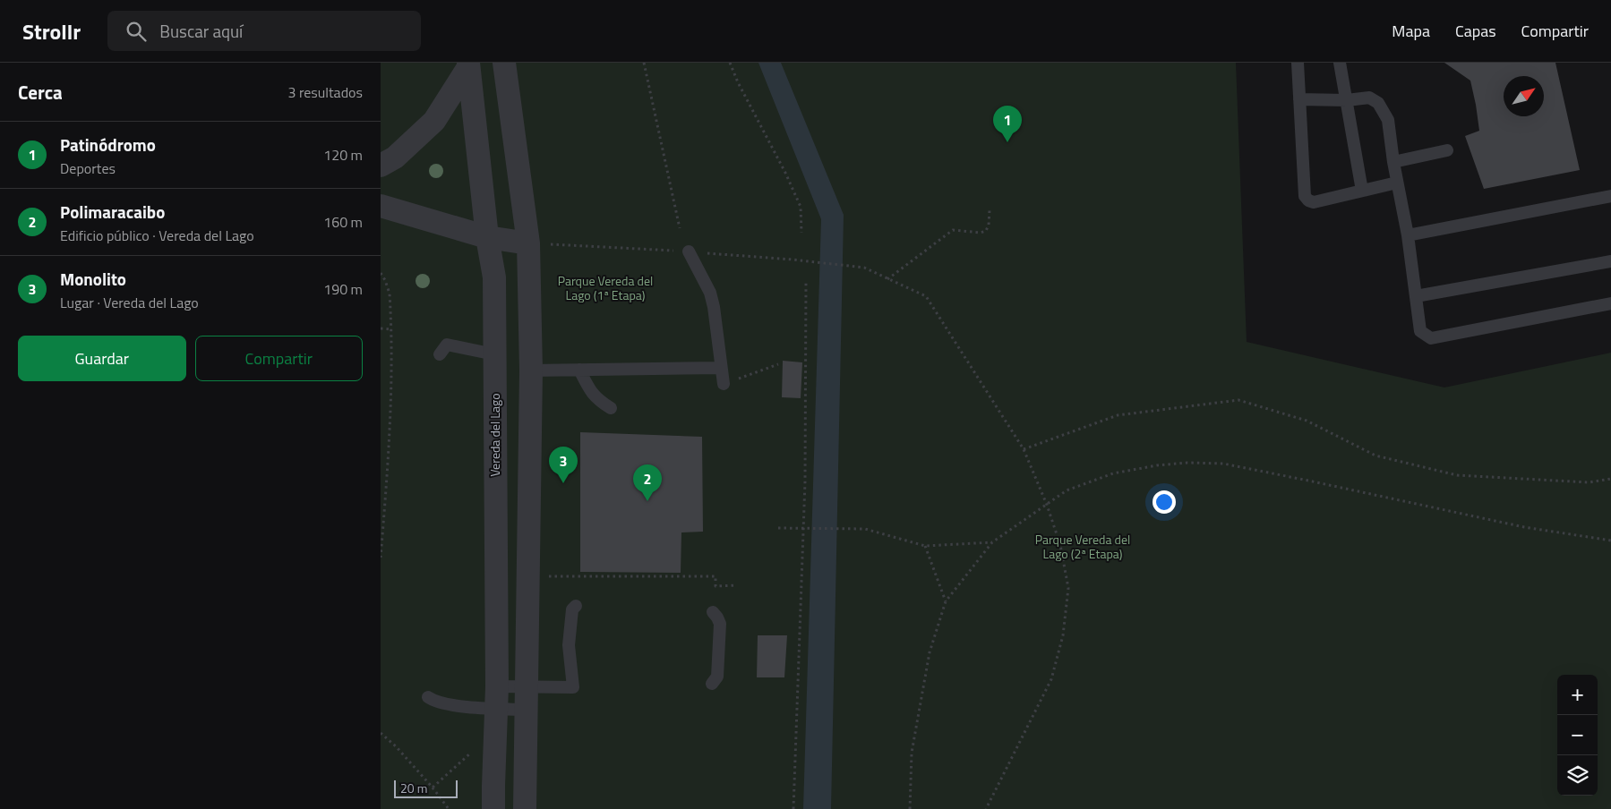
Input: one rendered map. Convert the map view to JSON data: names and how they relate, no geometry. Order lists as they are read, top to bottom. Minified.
{"streets":{"street":["Vereda del Lago"]},"parks":["Parque Vereda del Lago (1ª Etapa)","Parque Vereda del Lago (2ª Etapa)"],"scale_bar":"20 m","north":"top right","page":{"header":"Strollr","search":"Buscar aquí","nav":["Mapa","Capas","Compartir"],"heading":["Cerca","3 resultados"],"pins":["1","3","2"],"list":[{"mark":"1","name":"Patinódromo","note":"Deportes","value":"120 m"},{"mark":"2","name":"Polimaracaibo","note":"Edificio público · Vereda del Lago","value":"160 m"},{"mark":"3","name":"Monolito","note":"Lugar · Vereda del Lago","value":"190 m"}],"buttons":["Guardar","Compartir"],"map_buttons":["+","−"],"scale":"20 m"}}
